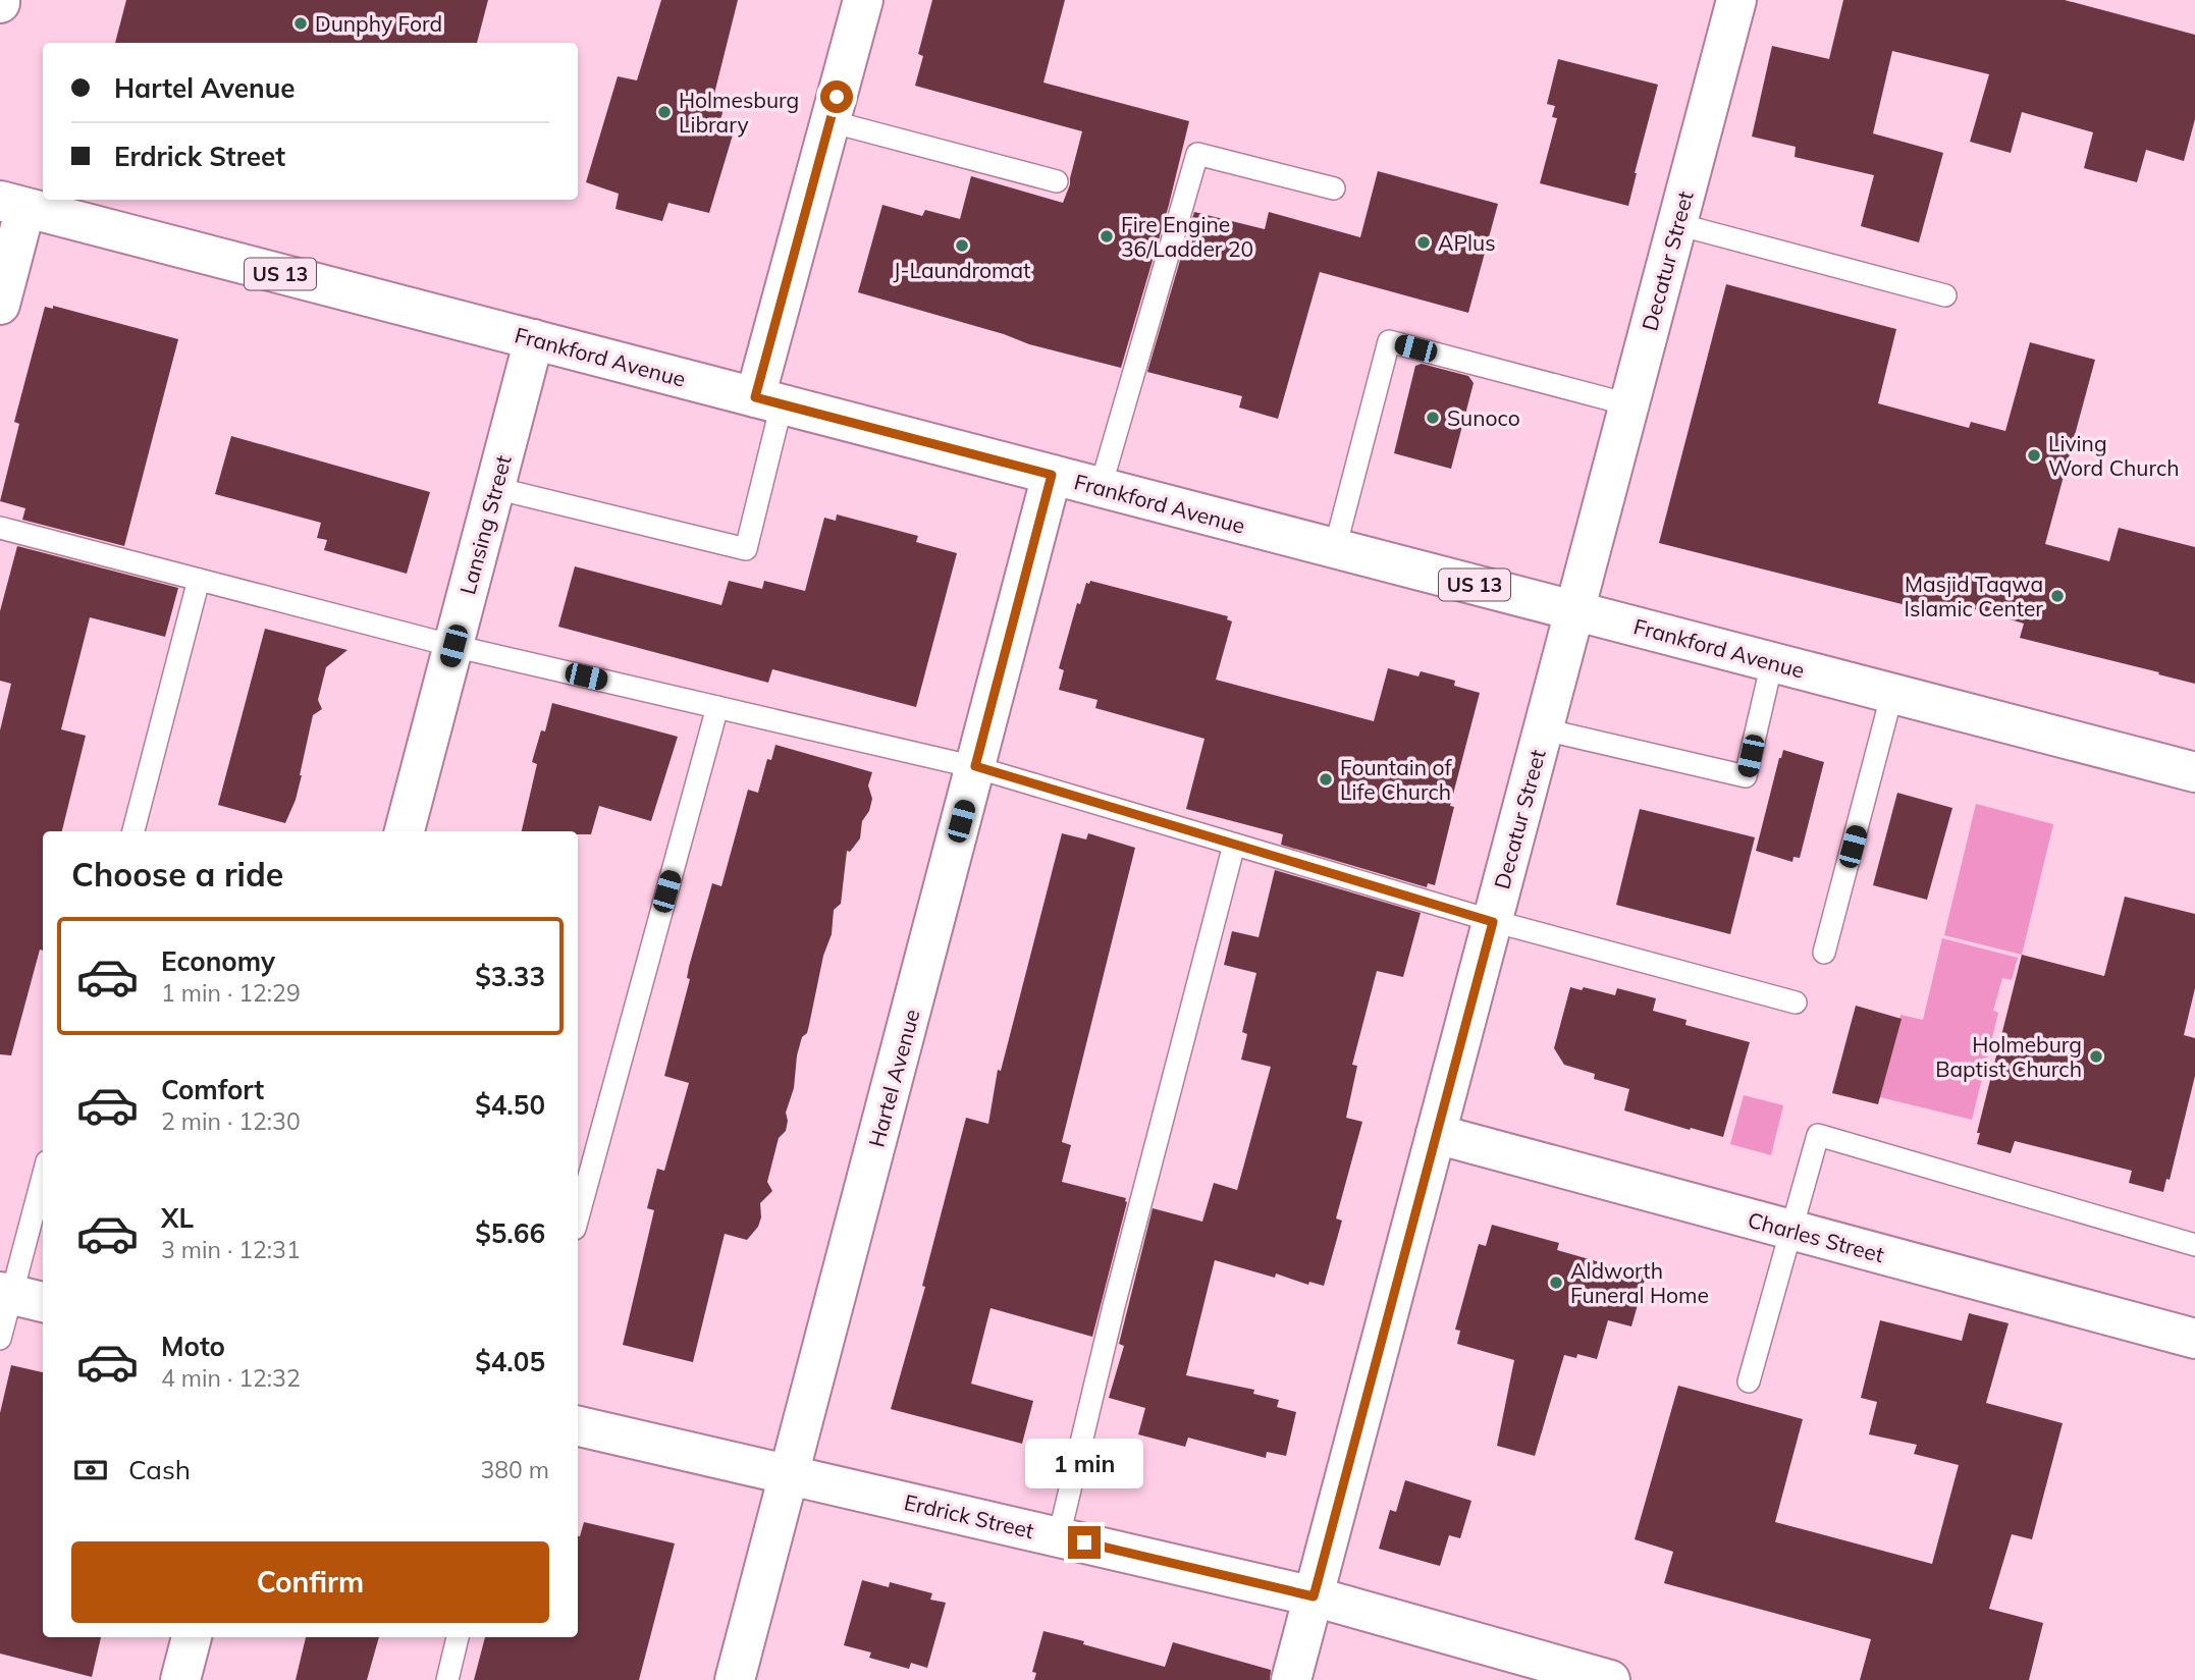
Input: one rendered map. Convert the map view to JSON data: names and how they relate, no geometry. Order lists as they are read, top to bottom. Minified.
{"streets":{"street":["Decatur Street","US 13","Frankford Avenue","Lansing Street","Hartel Avenue","Charles Street","Erdrick Street"]},"crossings":[["Decatur Street","Frankford Avenue"],["Decatur Street","Charles Street"],["Decatur Street","Erdrick Street"],["Frankford Avenue","Lansing Street"],["Frankford Avenue","Hartel Avenue"],["Hartel Avenue","Erdrick Street"]],"places":["Dunphy Ford","Holmesburg Library","Fire Engine 36/Ladder 20","APlus","J-Laundromat","Sunoco","Living Word Church","Masjid Taqwa Islamic Center","Fountain of Life Church","Holmeburg Baptist Church","Aldworth Funeral Home"],"page":{"banner":["Hartel Avenue","Erdrick Street"],"heading":"Choose a ride","list":[{"name":"Economy","note":"1 min · 12:29","value":"$3.33"},{"name":"Comfort","note":"2 min · 12:30","value":"$4.50"},{"name":"XL","note":"3 min · 12:31","value":"$5.66"},{"name":"Moto","note":"4 min · 12:32","value":"$4.05"}],"pay":["Cash","380 m"],"bubble":"1 min","buttons":"Confirm"}}
